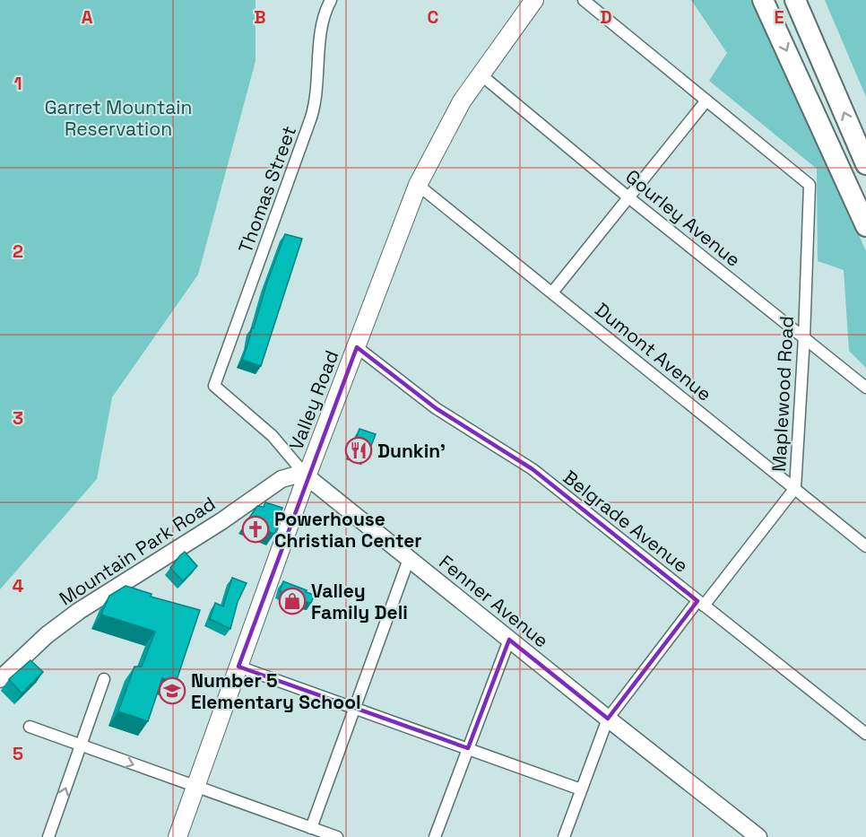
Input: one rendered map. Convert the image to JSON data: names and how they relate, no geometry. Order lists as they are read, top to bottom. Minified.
{"streets":{"main road":["Valley Road"],"street":["Thomas Street","Gourley Avenue","Dumont Avenue","Maplewood Road","Belgrade Avenue","Mountain Park Road","Fenner Avenue"]},"crossings":[["Thomas Street","Fenner Avenue"],["Gourley Avenue","Maplewood Road"],["Gourley Avenue","Valley Road"],["Dumont Avenue","Maplewood Road"],["Dumont Avenue","Valley Road"],["Maplewood Road","Belgrade Avenue"],["Maplewood Road","Fenner Avenue"],["Valley Road","Belgrade Avenue"],["Valley Road","Mountain Park Road"],["Valley Road","Fenner Avenue"],["Mountain Park Road","Fenner Avenue"]],"parks":["Garret Mountain Reservation"],"places":{"restaurant":["Dunkin'"],"church":["Powerhouse Christian Center"],"shop":["Valley Family Deli"],"school or university":["Number 5 Elementary School"]},"grid":{"columns":["A","B","C","D","E"],"rows":["1","2","3","4","5"]}}
